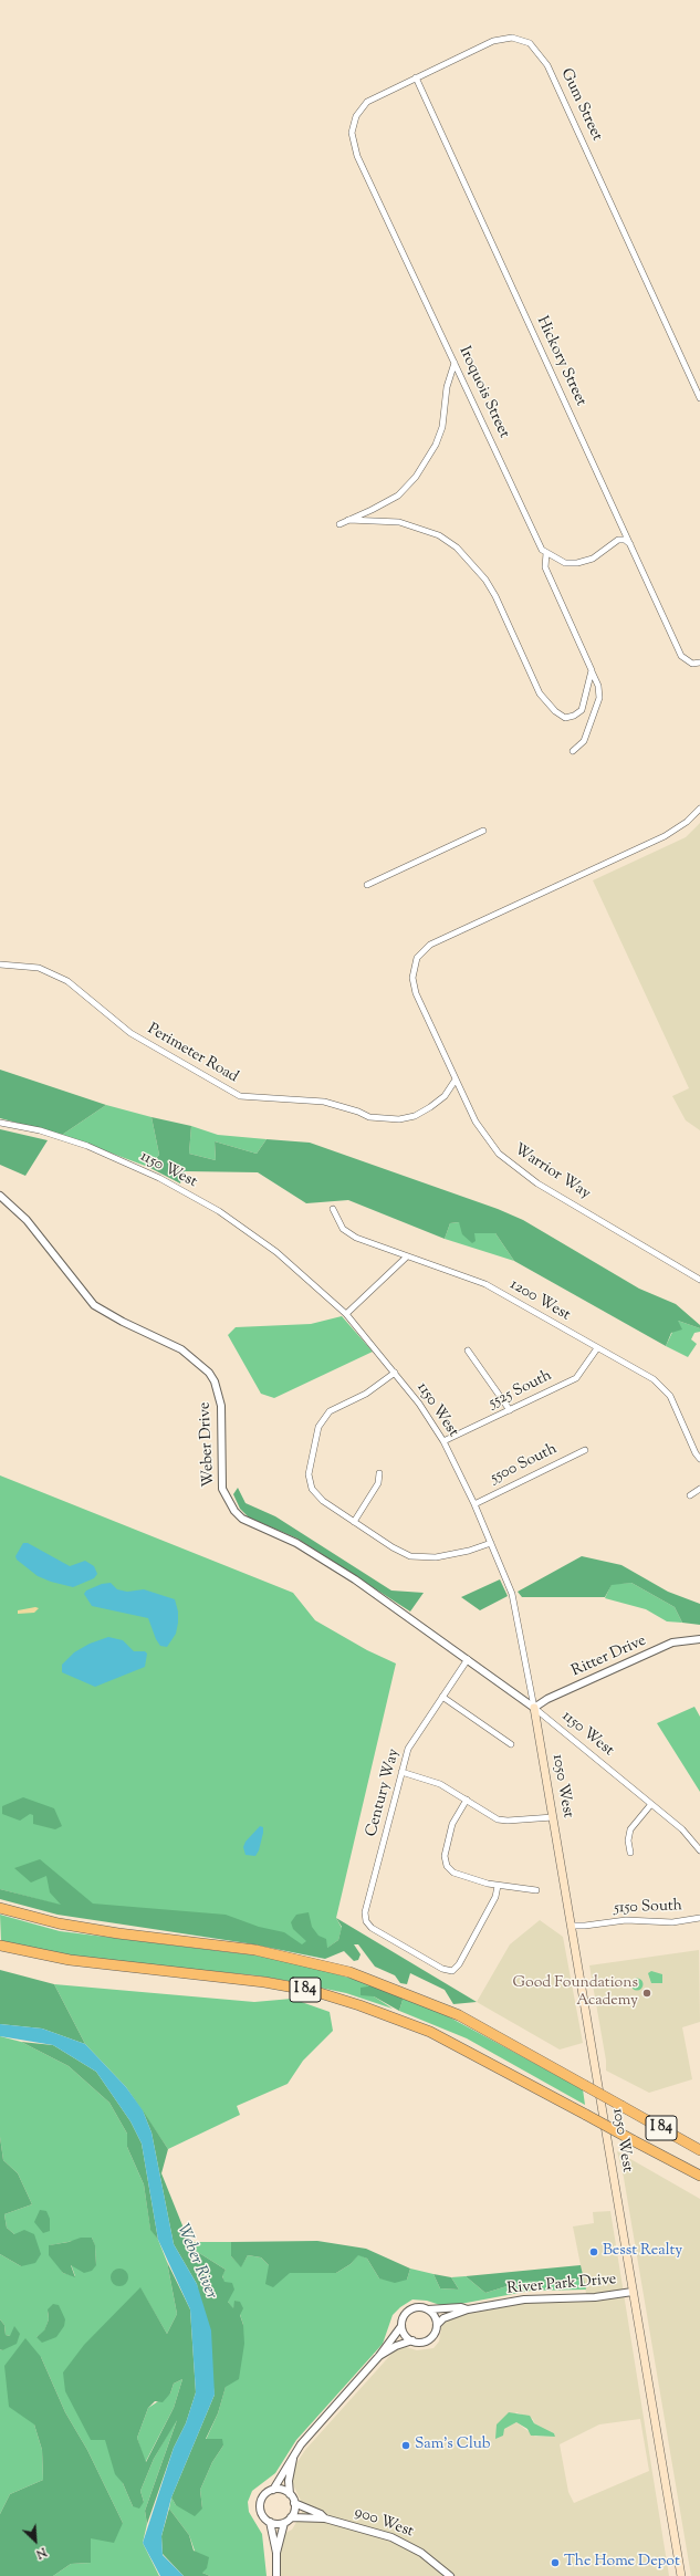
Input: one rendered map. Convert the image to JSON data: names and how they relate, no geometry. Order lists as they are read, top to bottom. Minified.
{"streets":{"highway":["I 84"],"main road":["1050 West"],"street":["Gum Street","Hickory Street","Iroquois Street","Perimeter Road","1150 West","Warrior Way","1200 West","5525 South","Weber Drive","5500 South","Ritter Drive","Century Way","5150 South","River Park Drive","900 West"]},"crossings":[["Gum Street","Hickory Street"],["Gum Street","Iroquois Street"],["Perimeter Road","Warrior Way"],["1150 West","5525 South"],["1150 West","Weber Drive"],["1150 West","5500 South"],["1150 West","Ritter Drive"],["1150 West","1050 West"],["1200 West","5525 South"],["Weber Drive","Ritter Drive"],["Weber Drive","1050 West"],["Weber Drive","Century Way"],["Ritter Drive","1050 West"],["1050 West","5150 South"],["1050 West","River Park Drive"]],"water":["Weber River"],"places":["Good Foundations Academy","Besst Realty","Sam's Club","The Home Depot"],"north":"bottom right"}
